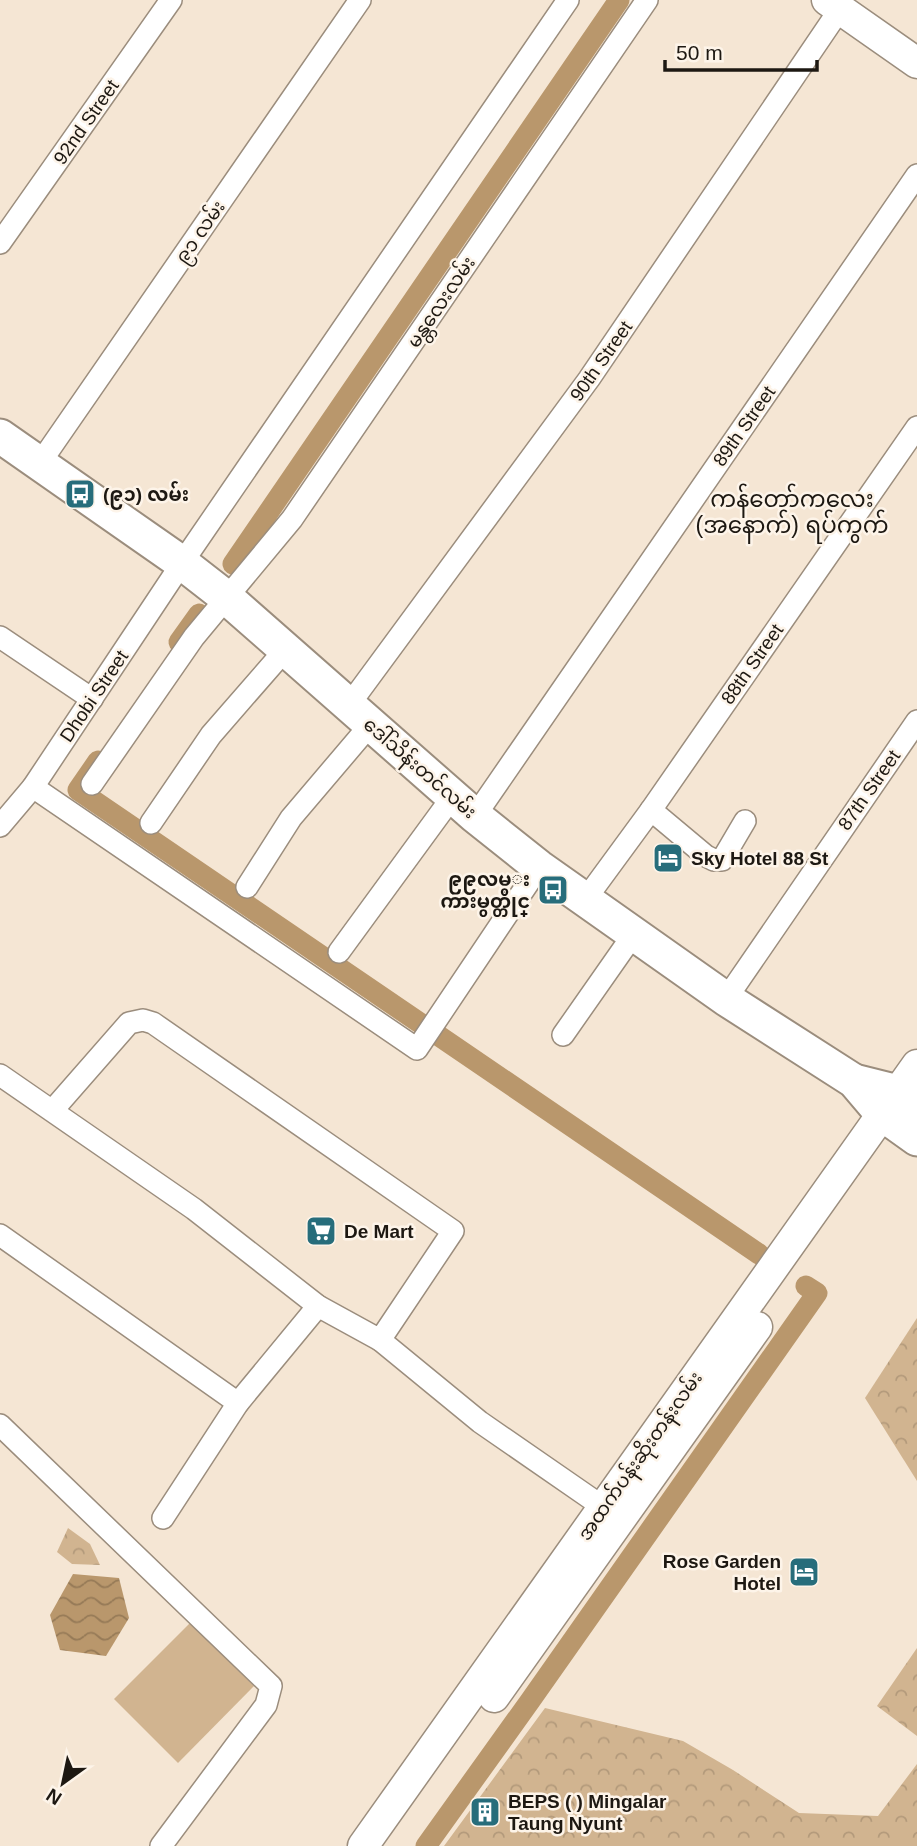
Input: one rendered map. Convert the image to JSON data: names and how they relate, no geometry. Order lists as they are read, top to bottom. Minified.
{"streets":{"main road":["ဒေါ်သိန်းတင်လမ်း","အထက်ပန်းဆိုးတန်းလမ်း"],"street":["92nd Street","၉၁ လမ်း","မန္တလေးလမ်း","90th Street","89th Street","88th Street","Dhobi Street","87th Street"]},"crossings":[["၉၁ လမ်း","ဒေါ်သိန်းတင်လမ်း"],["မန္တလေးလမ်း","ဒေါ်သိန်းတင်လမ်း"],["90th Street","ဒေါ်သိန်းတင်လမ်း"],["89th Street","ဒေါ်သိန်းတင်လမ်း"],["88th Street","ဒေါ်သိန်းတင်လမ်း"],["Dhobi Street","ဒေါ်သိန်းတင်လမ်း"],["ဒေါ်သိန်းတင်လမ်း","87th Street"],["ဒေါ်သိန်းတင်လမ်း","အထက်ပန်းဆိုးတန်းလမ်း"]],"districts":["ကန်တော်ကလေး (အနောက်) ရပ်ကွက်"],"places":{"bus stop":["(၉၁) လမ်း","၉၉လမ္း ကားမွတ္တိုင္"],"hotel":["Sky Hotel 88 St","Rose Garden Hotel"],"supermarket":["De Mart"],"building":["BEPS ( ) Mingalar Taung Nyunt"]},"scale_bar":"50 m","north":"bottom left"}
